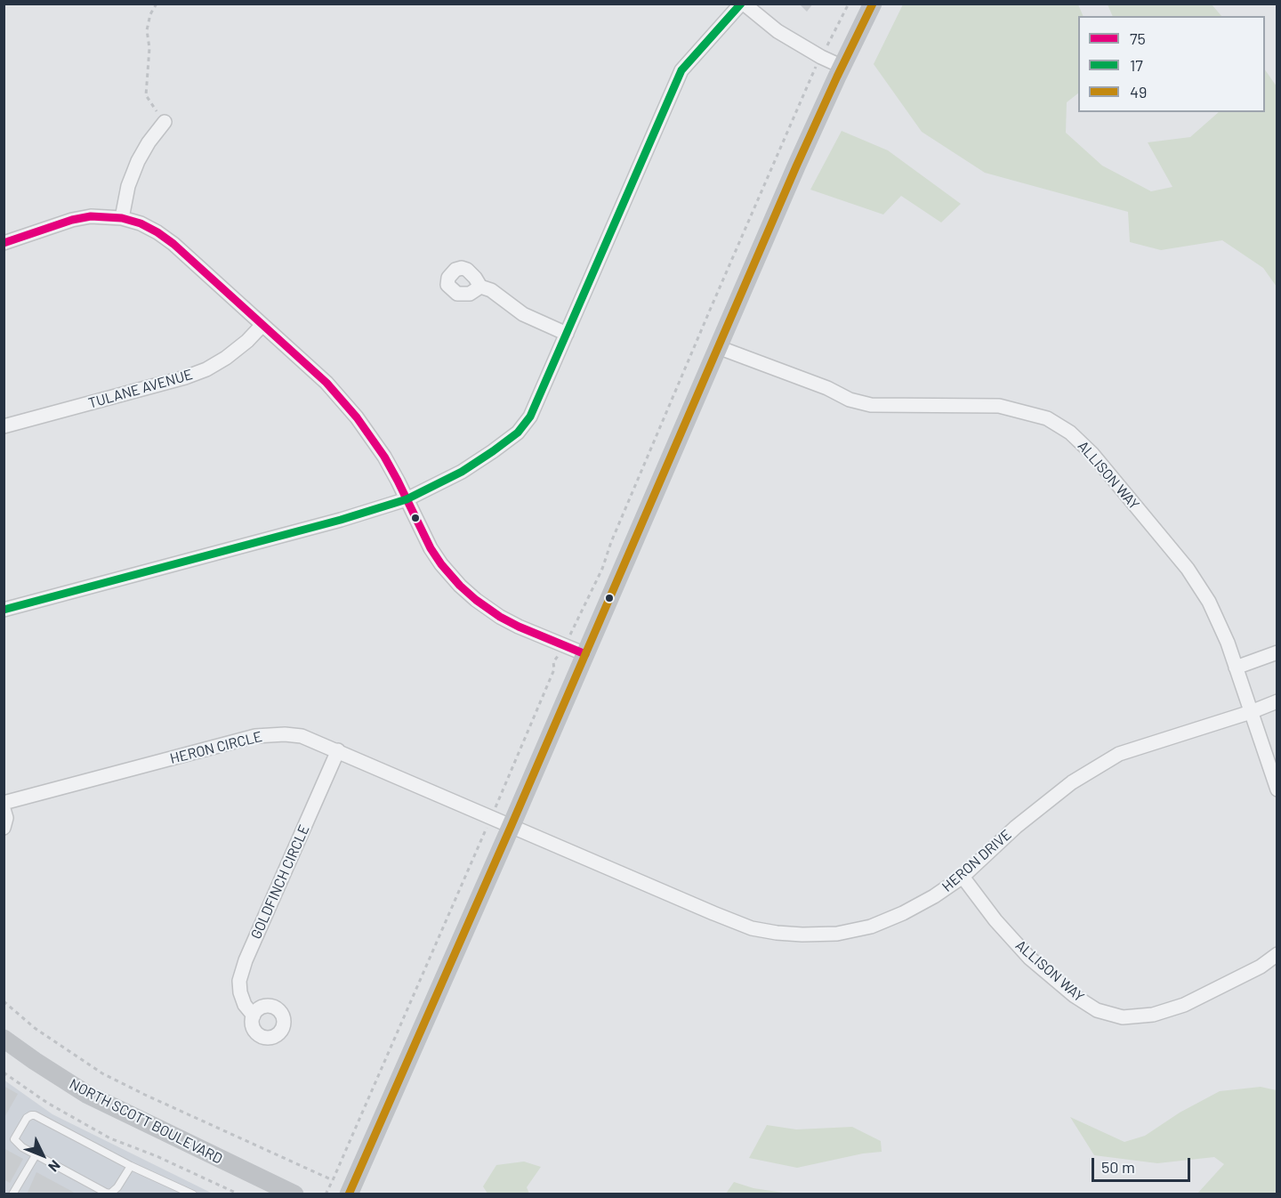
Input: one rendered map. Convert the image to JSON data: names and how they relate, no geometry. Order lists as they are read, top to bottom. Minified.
{"streets":{"main road":["NORTH SCOTT BOULEVARD"],"street":["TULANE AVENUE","ALLISON WAY","HERON CIRCLE","HERON DRIVE","GOLDFINCH CIRCLE"]},"crossings":[["ALLISON WAY","HERON DRIVE"],["HERON CIRCLE","HERON DRIVE"],["HERON CIRCLE","GOLDFINCH CIRCLE"]],"lines":["transit line 17","transit line 49","transit line 75"],"legend":["75","17","49"],"scale_bar":"50 m","north":"bottom right"}
